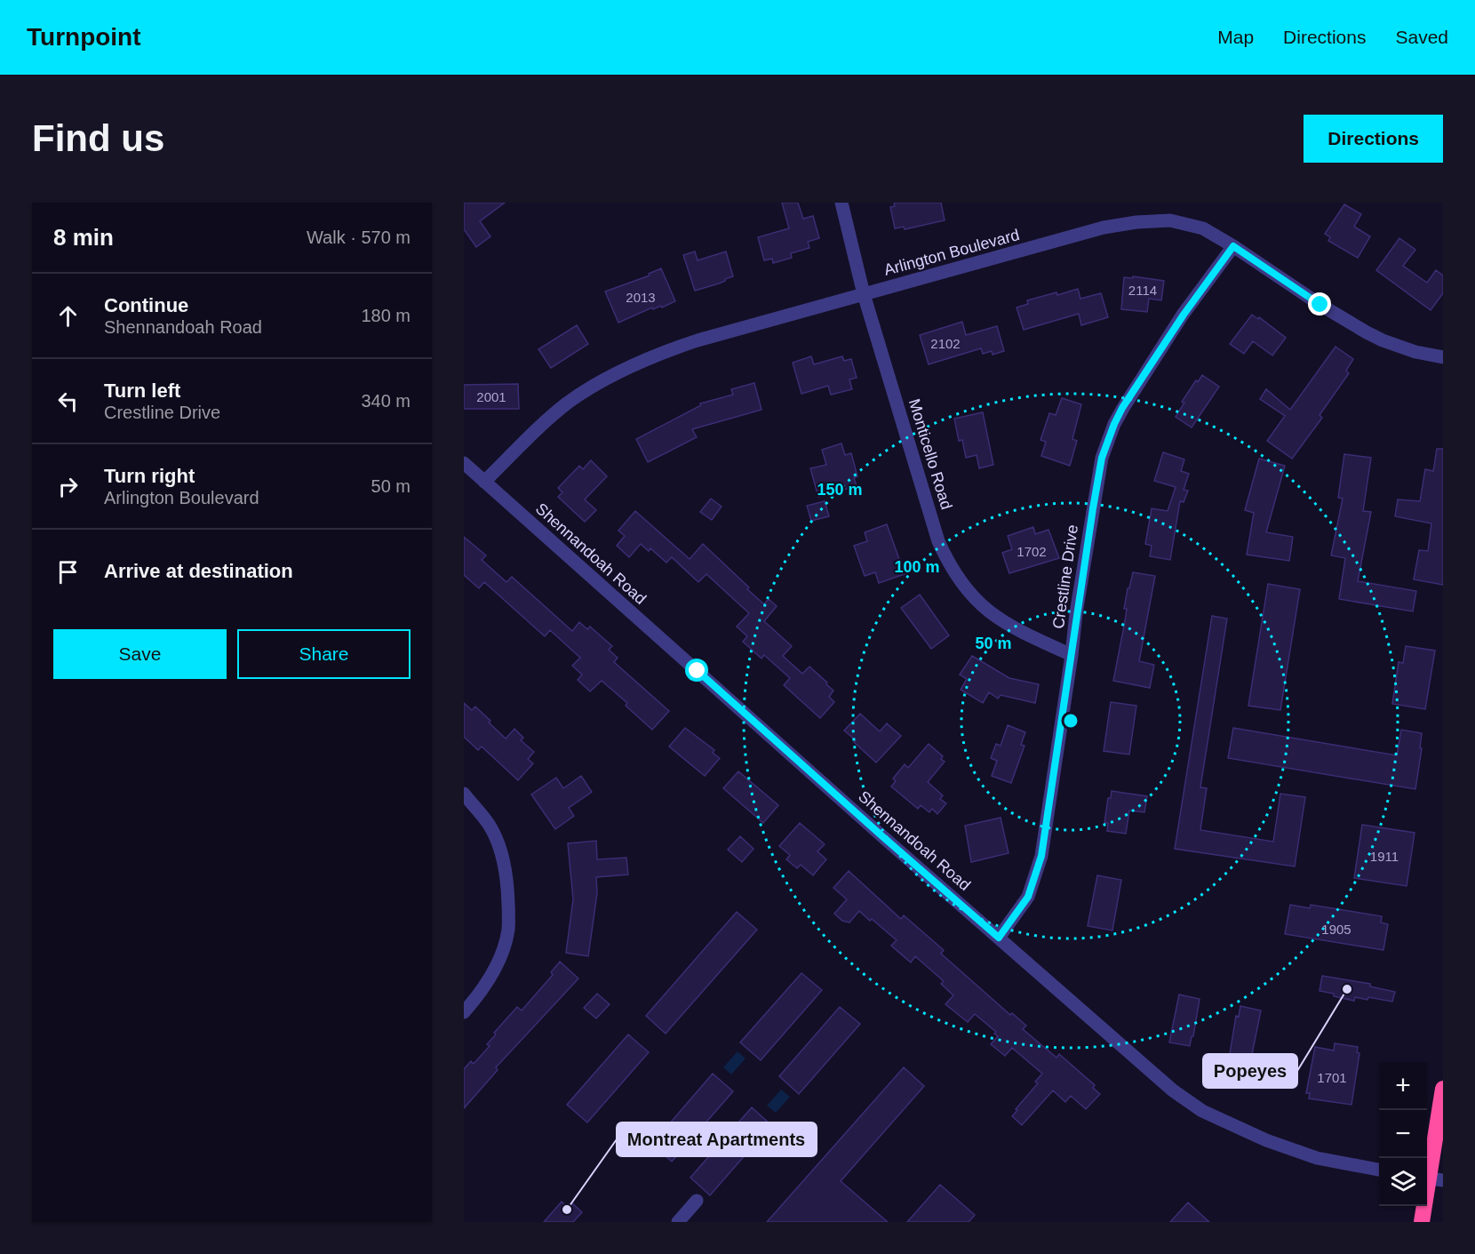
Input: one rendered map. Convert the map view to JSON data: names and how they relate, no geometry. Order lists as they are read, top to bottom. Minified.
{"streets":{"street":["Arlington Boulevard","Monticello Road","Shennandoah Road","Crestline Drive"]},"crossings":[["Arlington Boulevard","Monticello Road"],["Arlington Boulevard","Shennandoah Road"],["Arlington Boulevard","Crestline Drive"],["Monticello Road","Crestline Drive"],["Shennandoah Road","Crestline Drive"]],"places":["Popeyes","Montreat Apartments"],"house_numbers":["2114","2013","2102","2001","1702","1911","1905","1701"],"page":{"header":"Turnpoint","nav":["Map","Directions","Saved"],"buttons":["Directions",["Save","Share"]],"title":"Find us","heading":["8 min","Walk · 570 m"],"list":[["Continue","Shennandoah Road","180 m"],["Turn left","Crestline Drive","340 m"],["Turn right","Arlington Boulevard","50 m"],"Arrive at destination"],"map_buttons":["+","−"]},"rings":["150 m","100 m","50 m"]}
